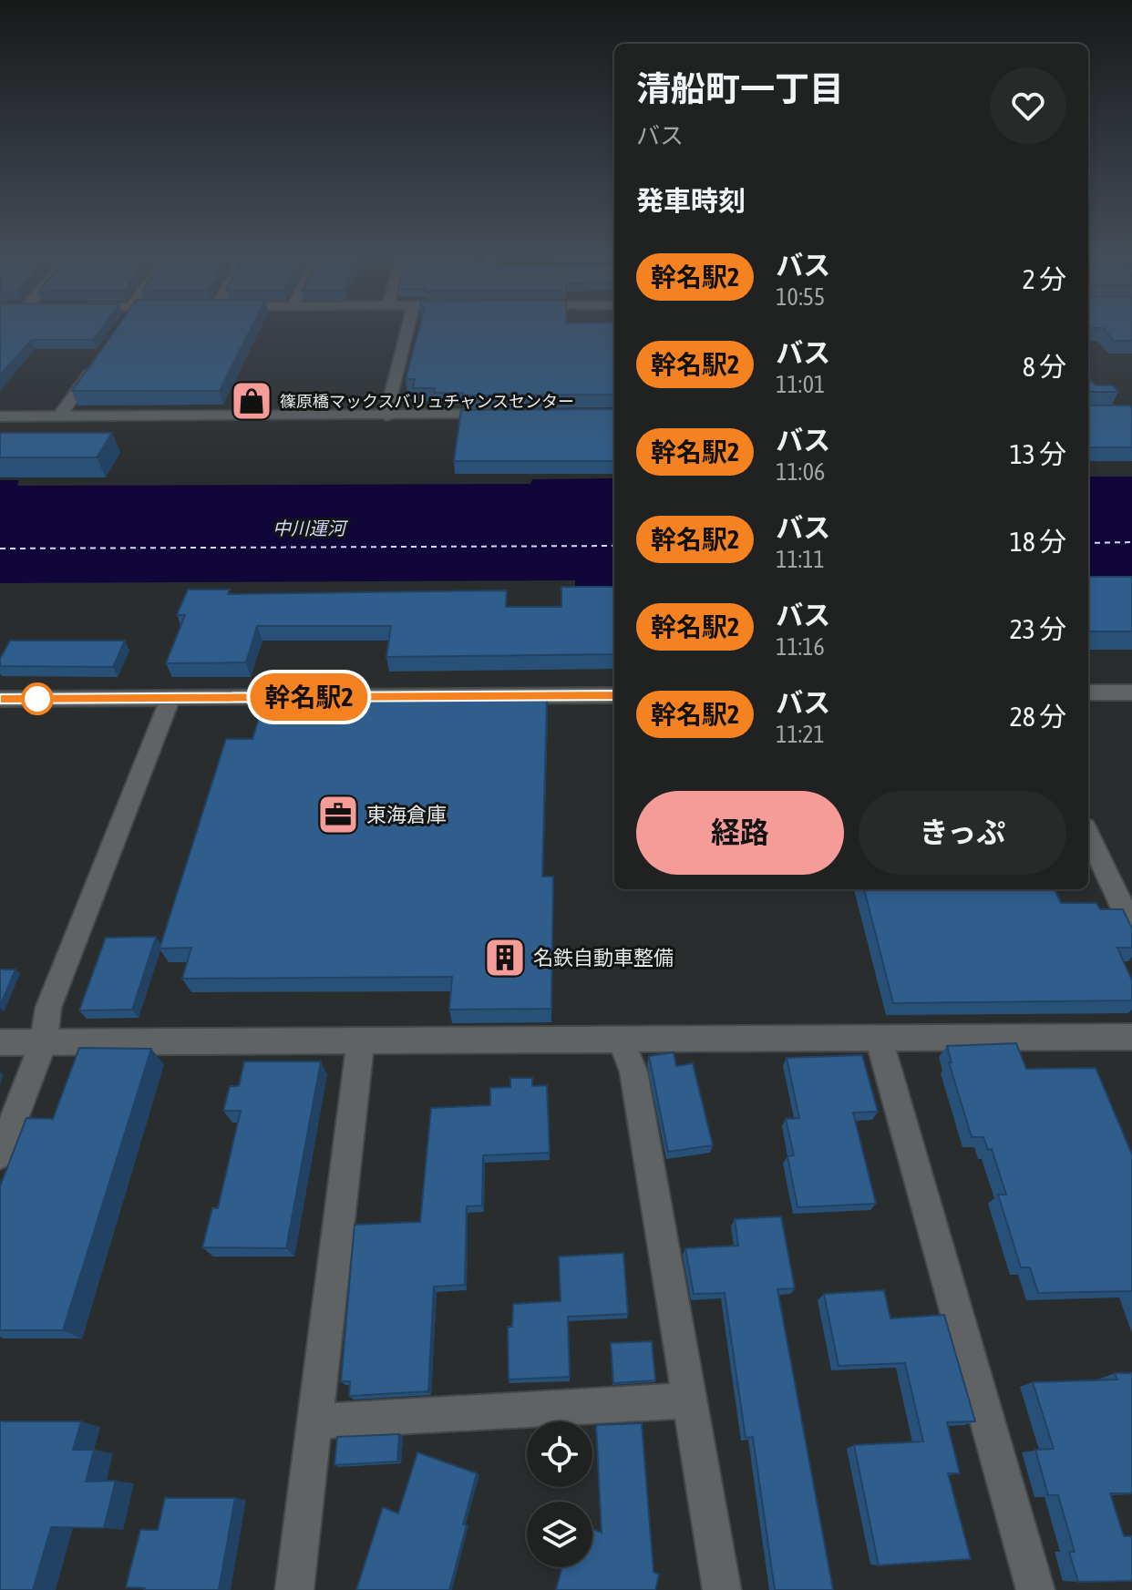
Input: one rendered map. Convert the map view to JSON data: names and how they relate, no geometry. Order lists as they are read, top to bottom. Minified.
{"water":["中川運河"],"places":{"shop":["篠原橋マックスバリュチャンスセンター"],"office":["東海倉庫"],"building":["名鉄自動車整備"]},"lines":["bus line 幹名駅2"],"page":{"on_map":"幹名駅2","heading":[["清船町一丁目","バス"],"発車時刻"],"list":[{"mark":"幹名駅2","name":"バス","note":"10:55","value":"2 分"},{"mark":"幹名駅2","name":"バス","note":"11:01","value":"8 分"},{"mark":"幹名駅2","name":"バス","note":"11:06","value":"13 分"},{"mark":"幹名駅2","name":"バス","note":"11:11","value":"18 分"},{"mark":"幹名駅2","name":"バス","note":"11:16","value":"23 分"},{"mark":"幹名駅2","name":"バス","note":"11:21","value":"28 分"}],"buttons":["経路","きっぷ"]}}
